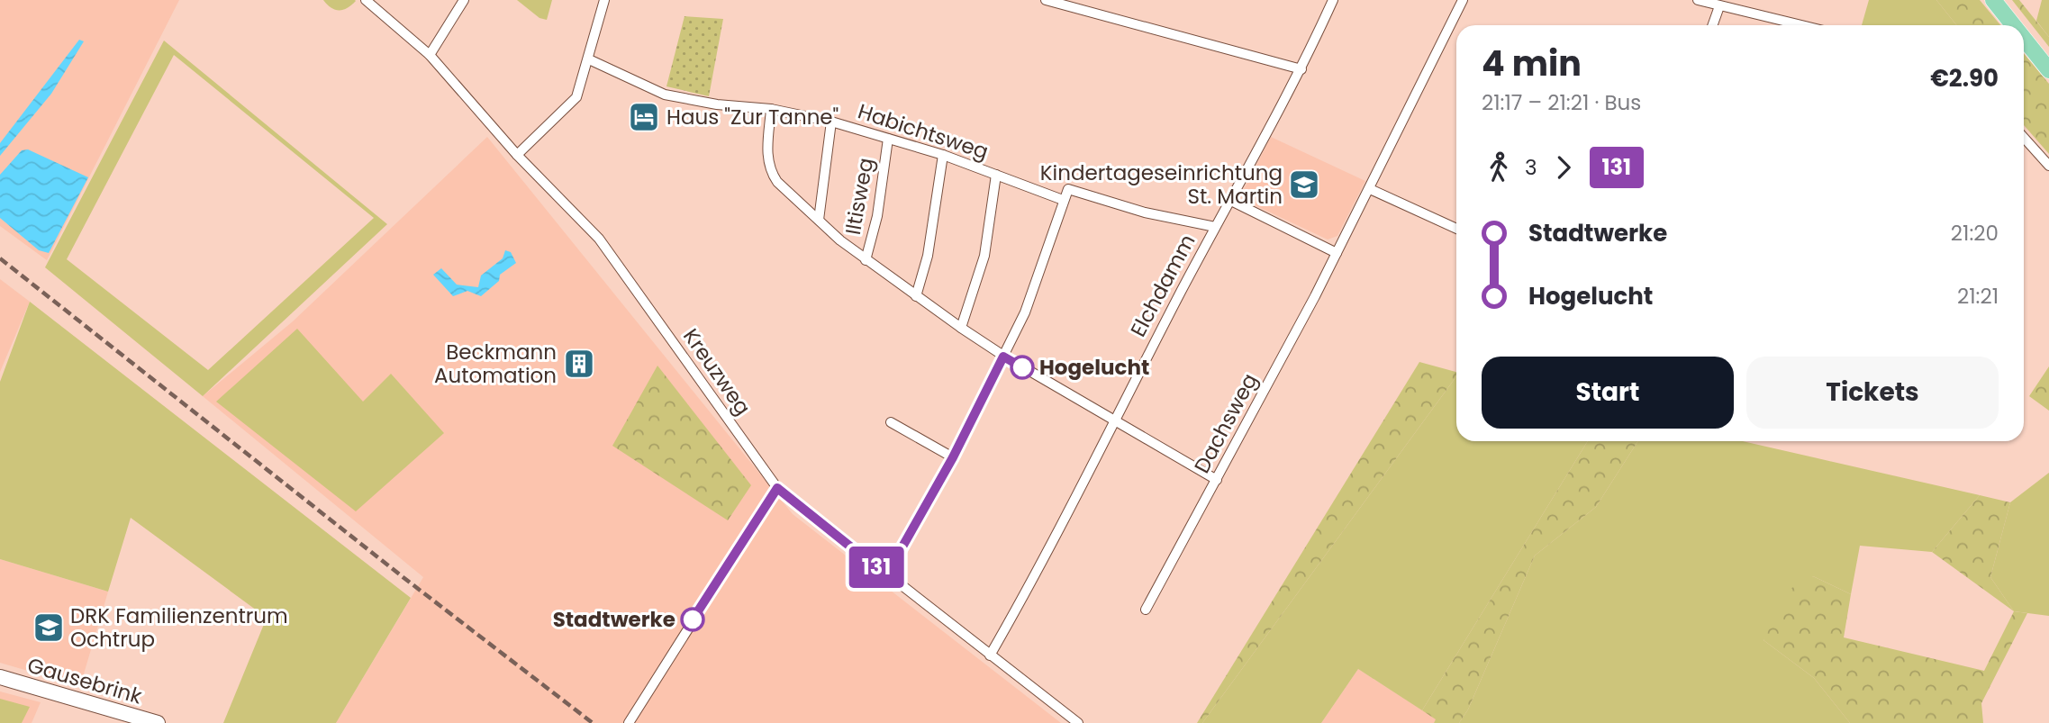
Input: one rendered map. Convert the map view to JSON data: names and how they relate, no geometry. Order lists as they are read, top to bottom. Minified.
{"streets":{"main road":["Gausebrink"],"street":["Habichtsweg","Iltisweg","Elchdamm","Kreuzweg","Dachsweg"]},"crossings":[["Habichtsweg","Iltisweg"],["Elchdamm","Kreuzweg"]],"places":{"hotel":["Haus \"Zur Tanne\""],"school or university":["Kindertageseinrichtung St. Martin","DRK Familienzentrum Ochtrup"],"building":["Beckmann Automation"],"other":["Hogelucht","Stadtwerke"]},"lines":["bus line 131"],"page":{"on_map":"131","heading":["4 min","21:17 – 21:21 · Bus","€2.90"],"legs":["3","131"],"list":[{"name":"Stadtwerke","value":"21:20"},{"name":"Hogelucht","value":"21:21"}],"buttons":["Start","Tickets"]}}
